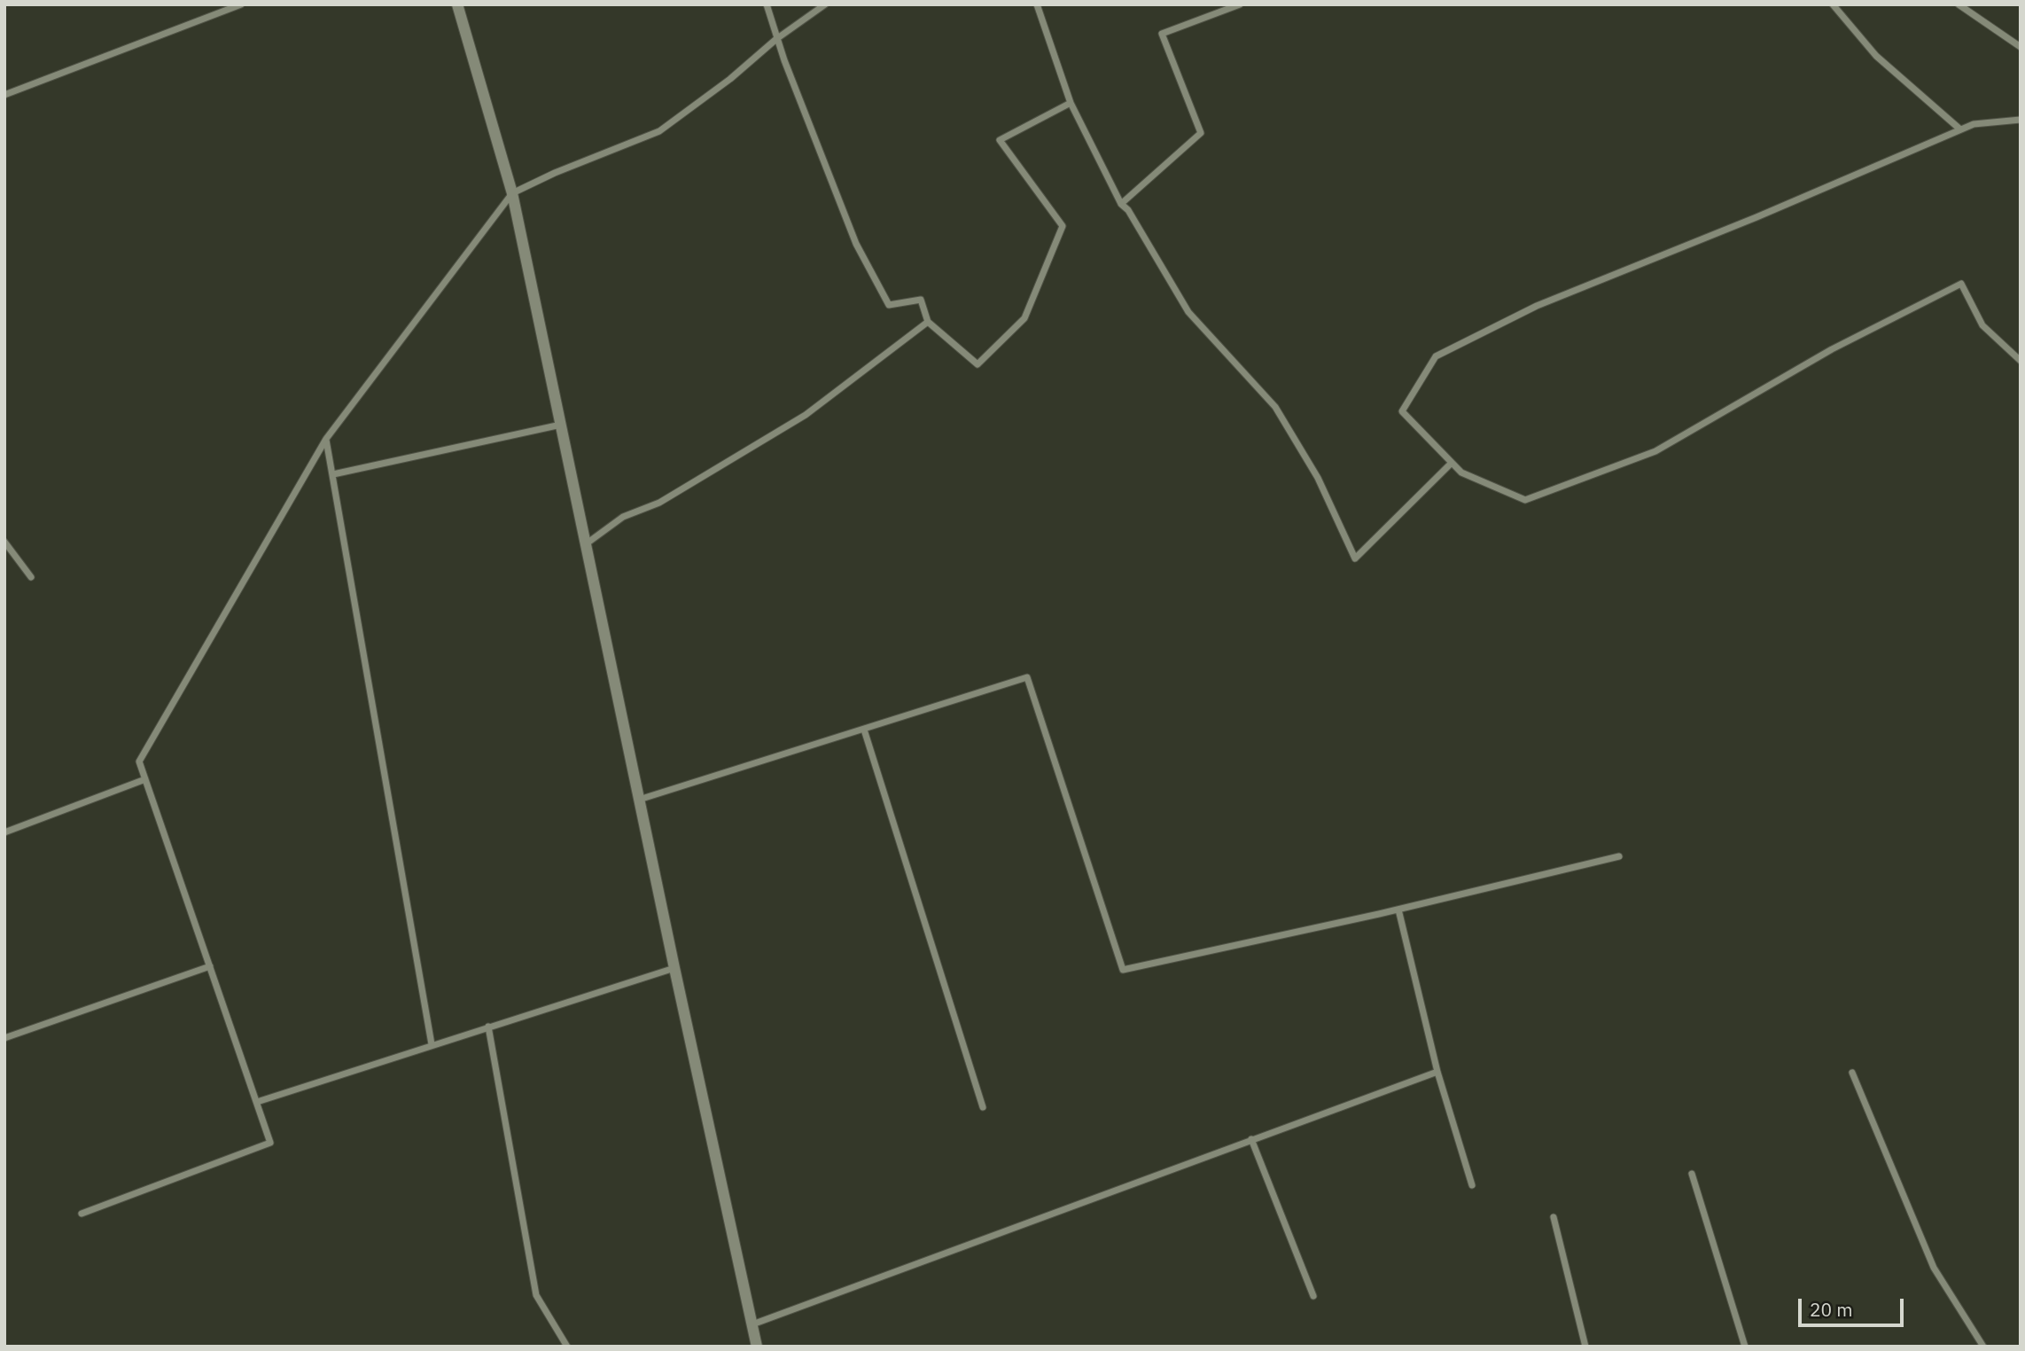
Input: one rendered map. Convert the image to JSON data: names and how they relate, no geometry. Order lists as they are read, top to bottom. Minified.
{"scale_bar":"20 m"}
